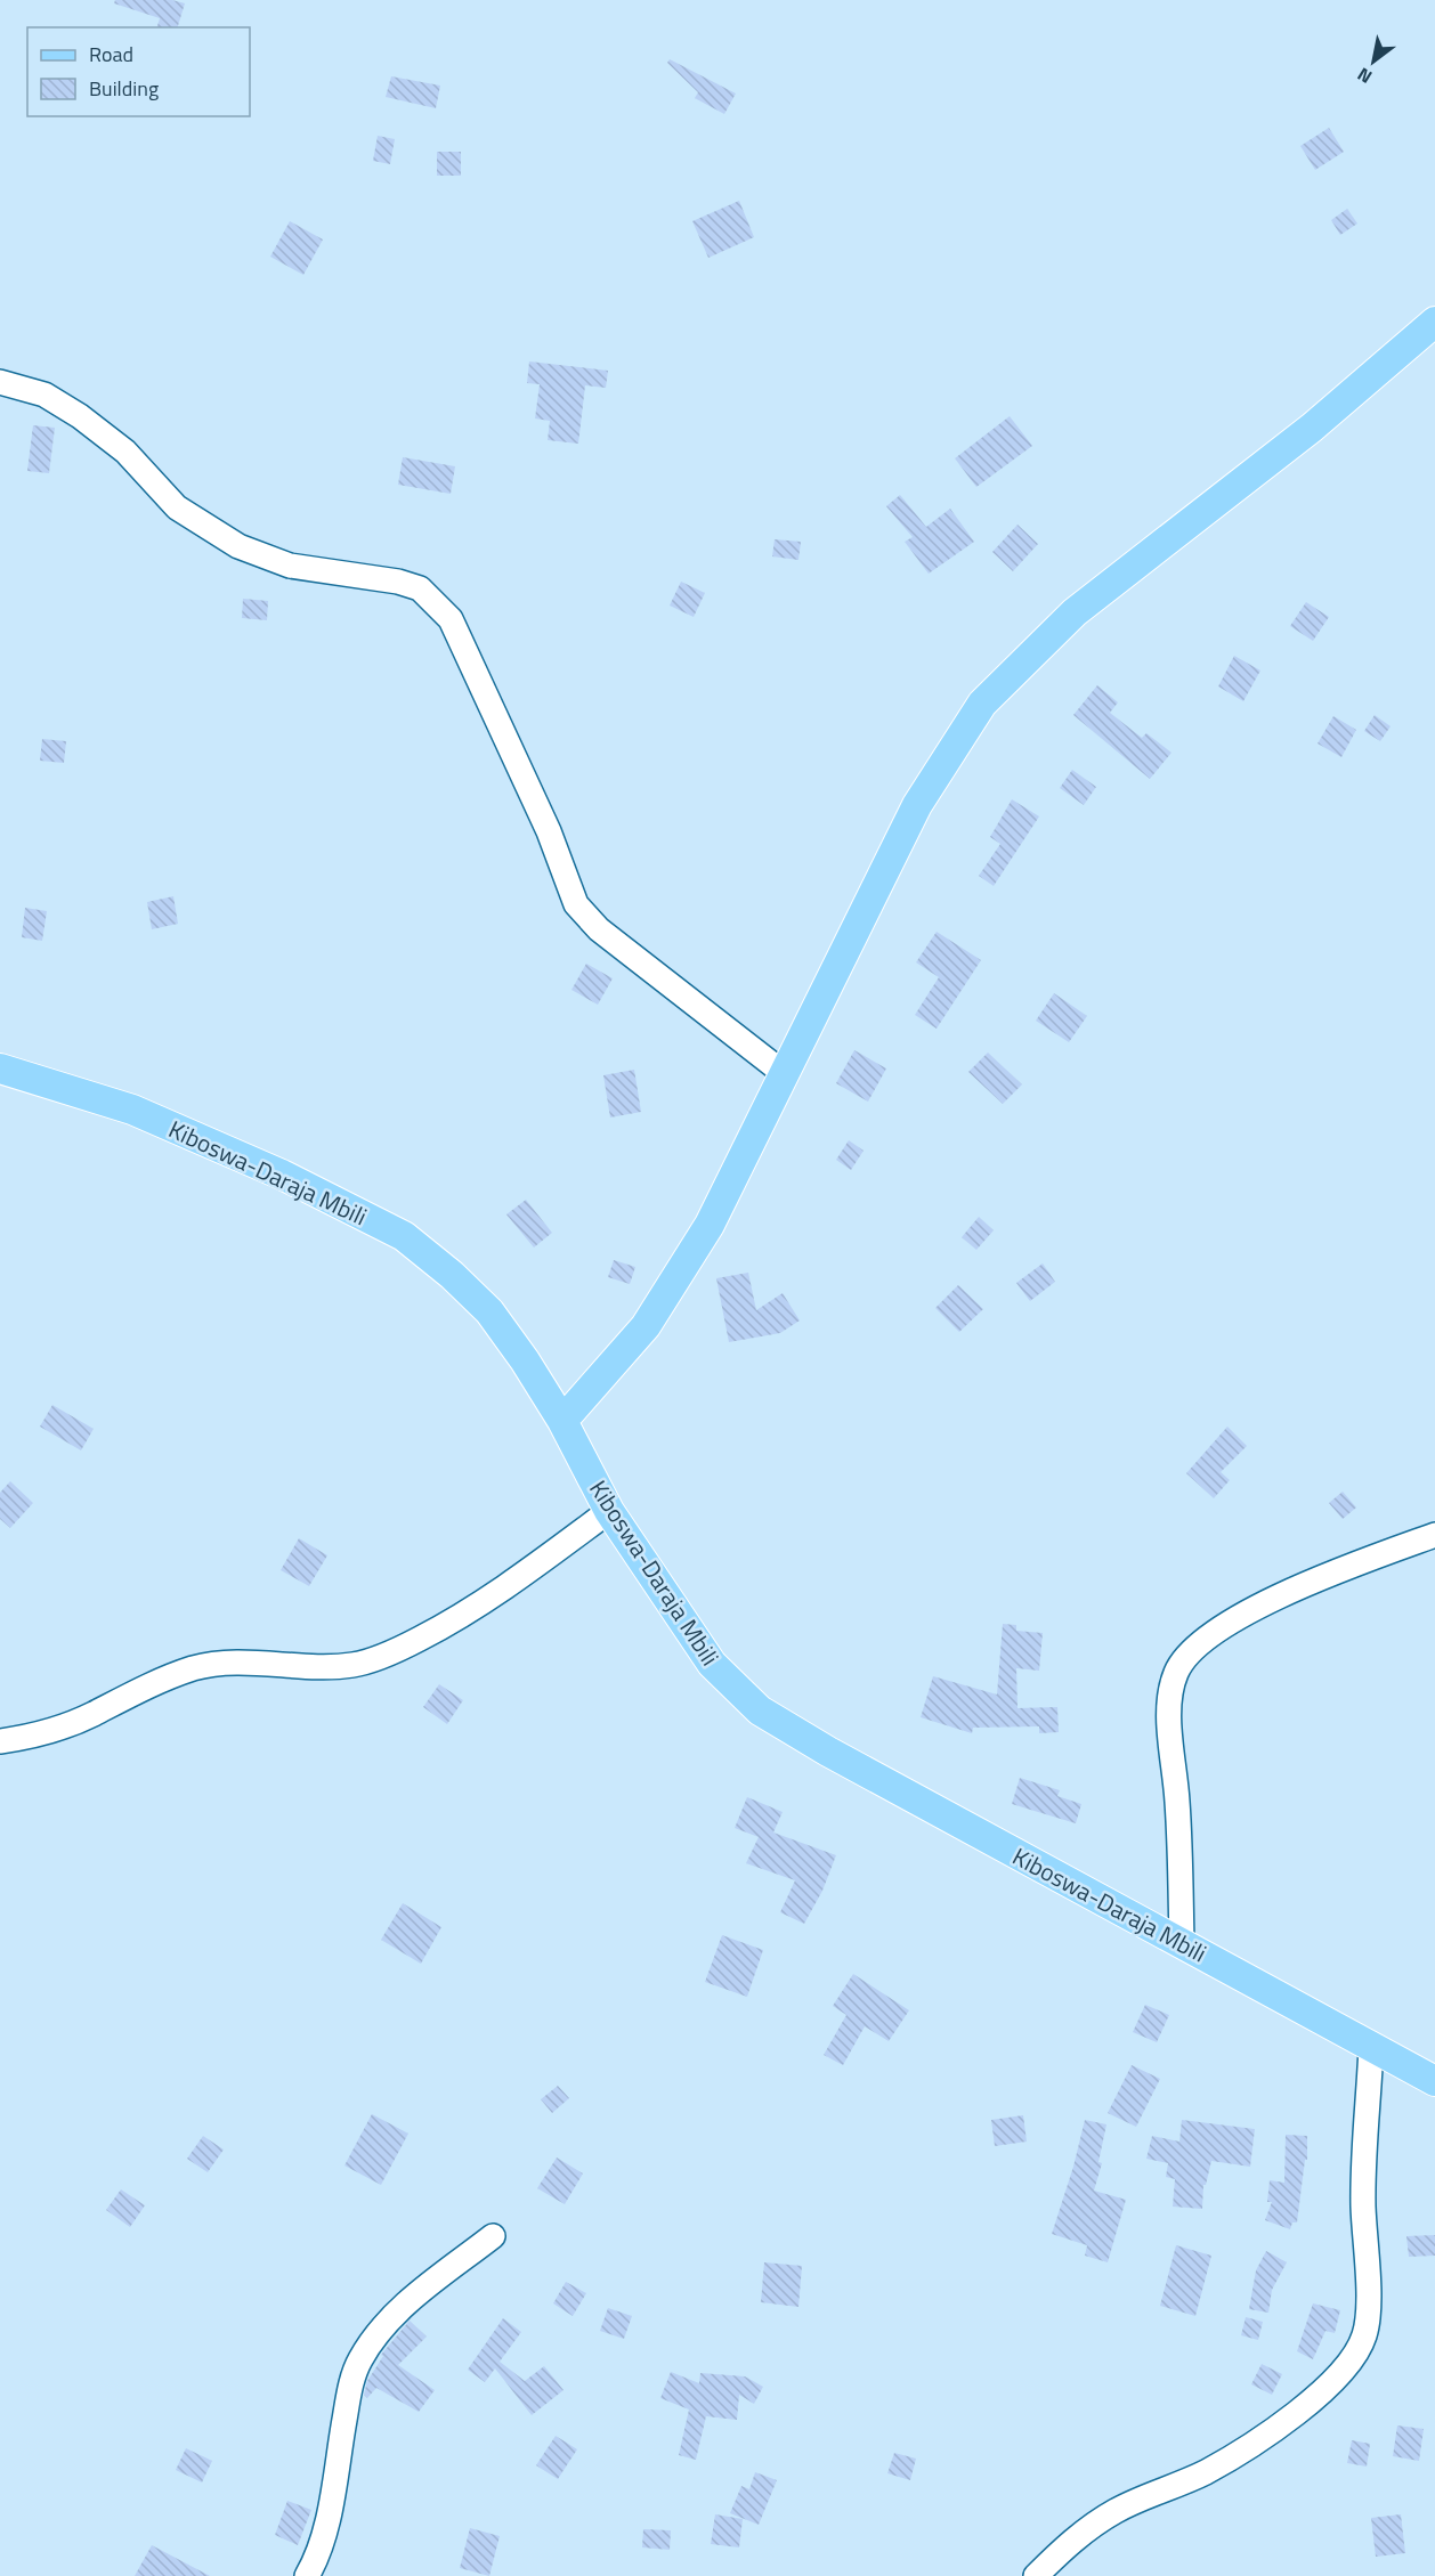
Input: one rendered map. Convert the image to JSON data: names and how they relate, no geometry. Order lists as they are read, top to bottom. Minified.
{"streets":{"main road":["Kiboswa-Daraja Mbili"]},"legend":["Road","Building"],"north":"bottom left"}
